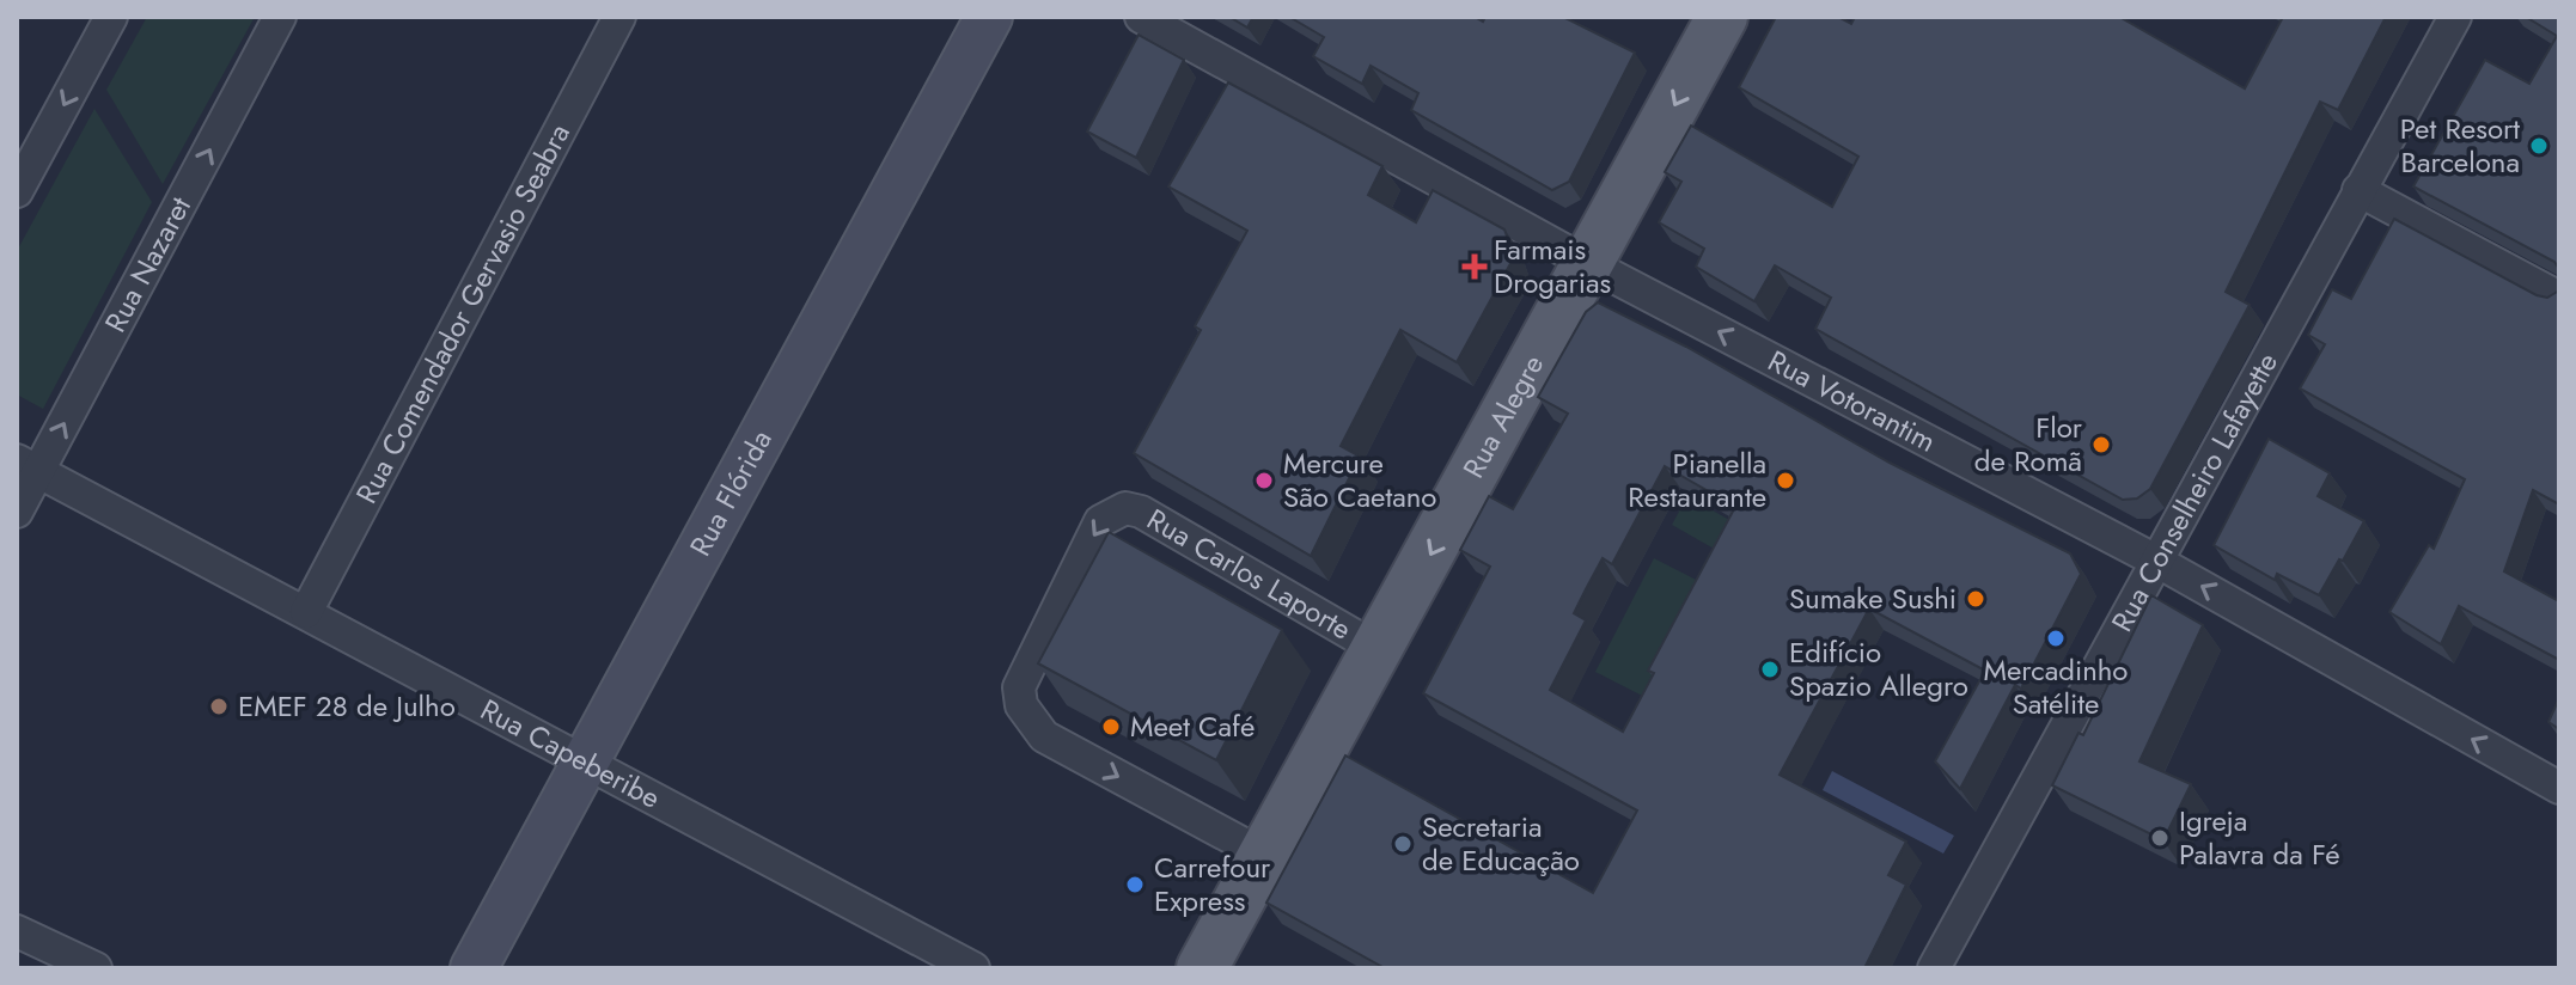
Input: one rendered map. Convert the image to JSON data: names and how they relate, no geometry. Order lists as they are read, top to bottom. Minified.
{"streets":{"main road":["Rua Alegre"],"street":["Rua Nazaret","Rua Comendador Gervasio Seabra","Rua Votorantim","Rua Flórida","Rua Conselheiro Lafayette","Rua Carlos Laporte","Rua Capeberibe"]},"crossings":[["Rua Nazaret","Rua Capeberibe"],["Rua Comendador Gervasio Seabra","Rua Capeberibe"],["Rua Votorantim","Rua Alegre"],["Rua Votorantim","Rua Conselheiro Lafayette"],["Rua Alegre","Rua Carlos Laporte"],["Rua Flórida","Rua Capeberibe"]],"one_way":["Rua Votorantim","Rua Alegre"],"places":{"other":["Pet Resort Barcelona","Flor de Romã","Mercure São Caetano","Pianella Restaurante","Sumake Sushi","Mercadinho Satélite","Edifício Spazio Allegro","EMEF 28 de Julho","Meet Café","Igreja Palavra da Fé","Secretaria de Educação","Carrefour Express"],"health":["Farmais Drogarias"]}}
